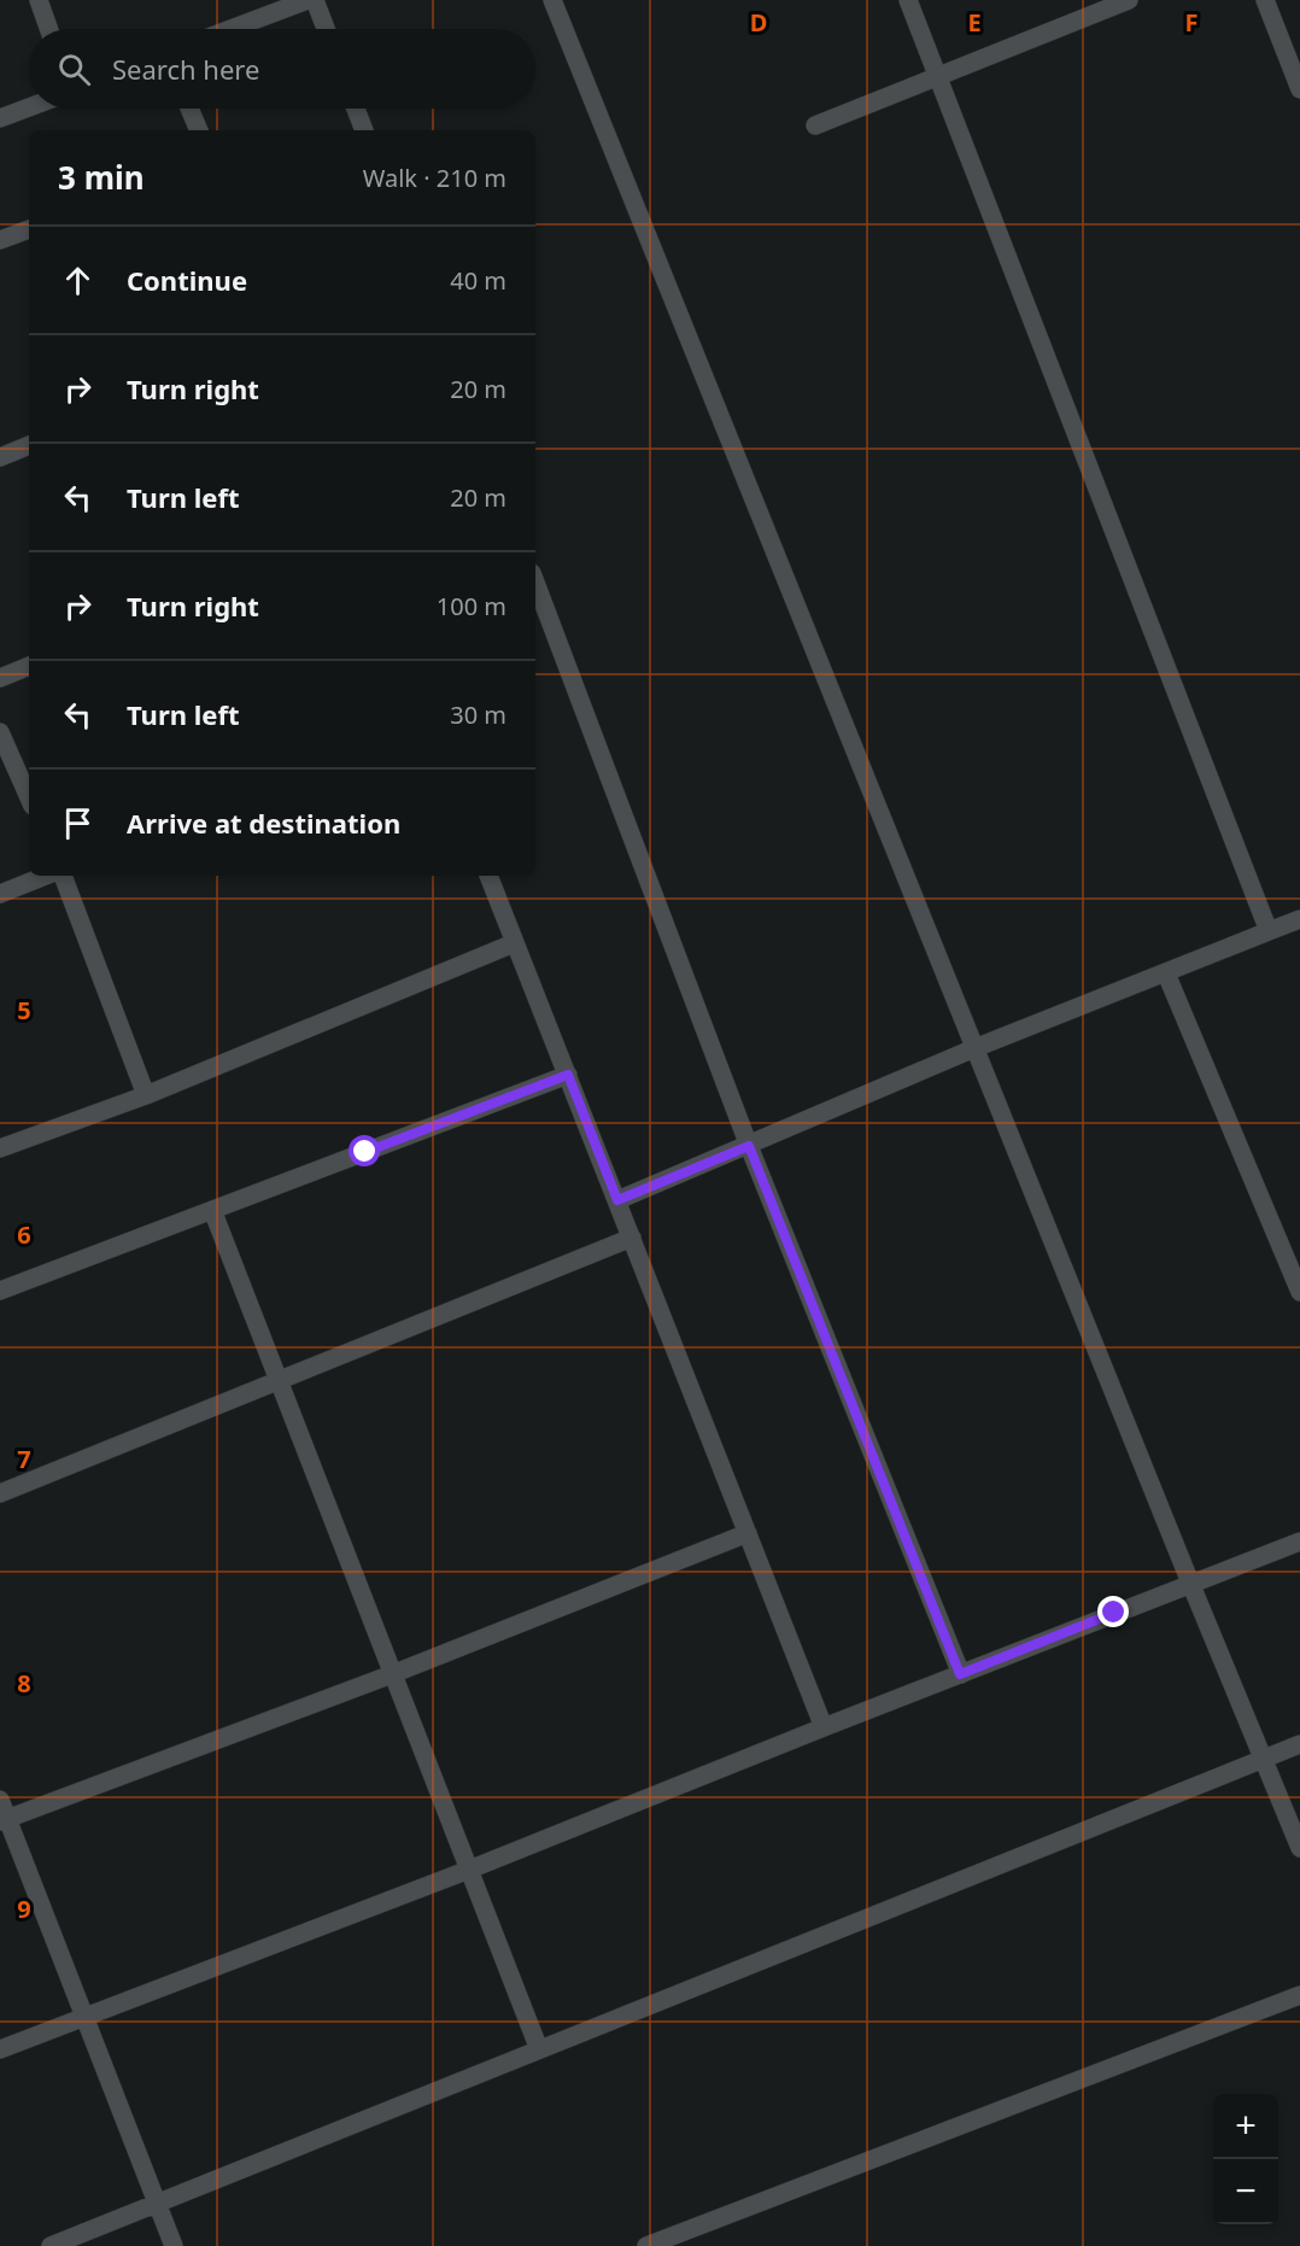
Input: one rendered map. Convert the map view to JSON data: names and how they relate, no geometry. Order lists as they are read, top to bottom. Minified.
{"page":{"search":"Search here","heading":["3 min","Walk · 210 m"],"list":[["Continue","40 m"],["Turn right","20 m"],["Turn left","20 m"],["Turn right","100 m"],["Turn left","30 m"],"Arrive at destination"],"map_buttons":["+","−"]},"grid":{"columns":["D","E","F"],"rows":["5","6","7","8","9"]}}
